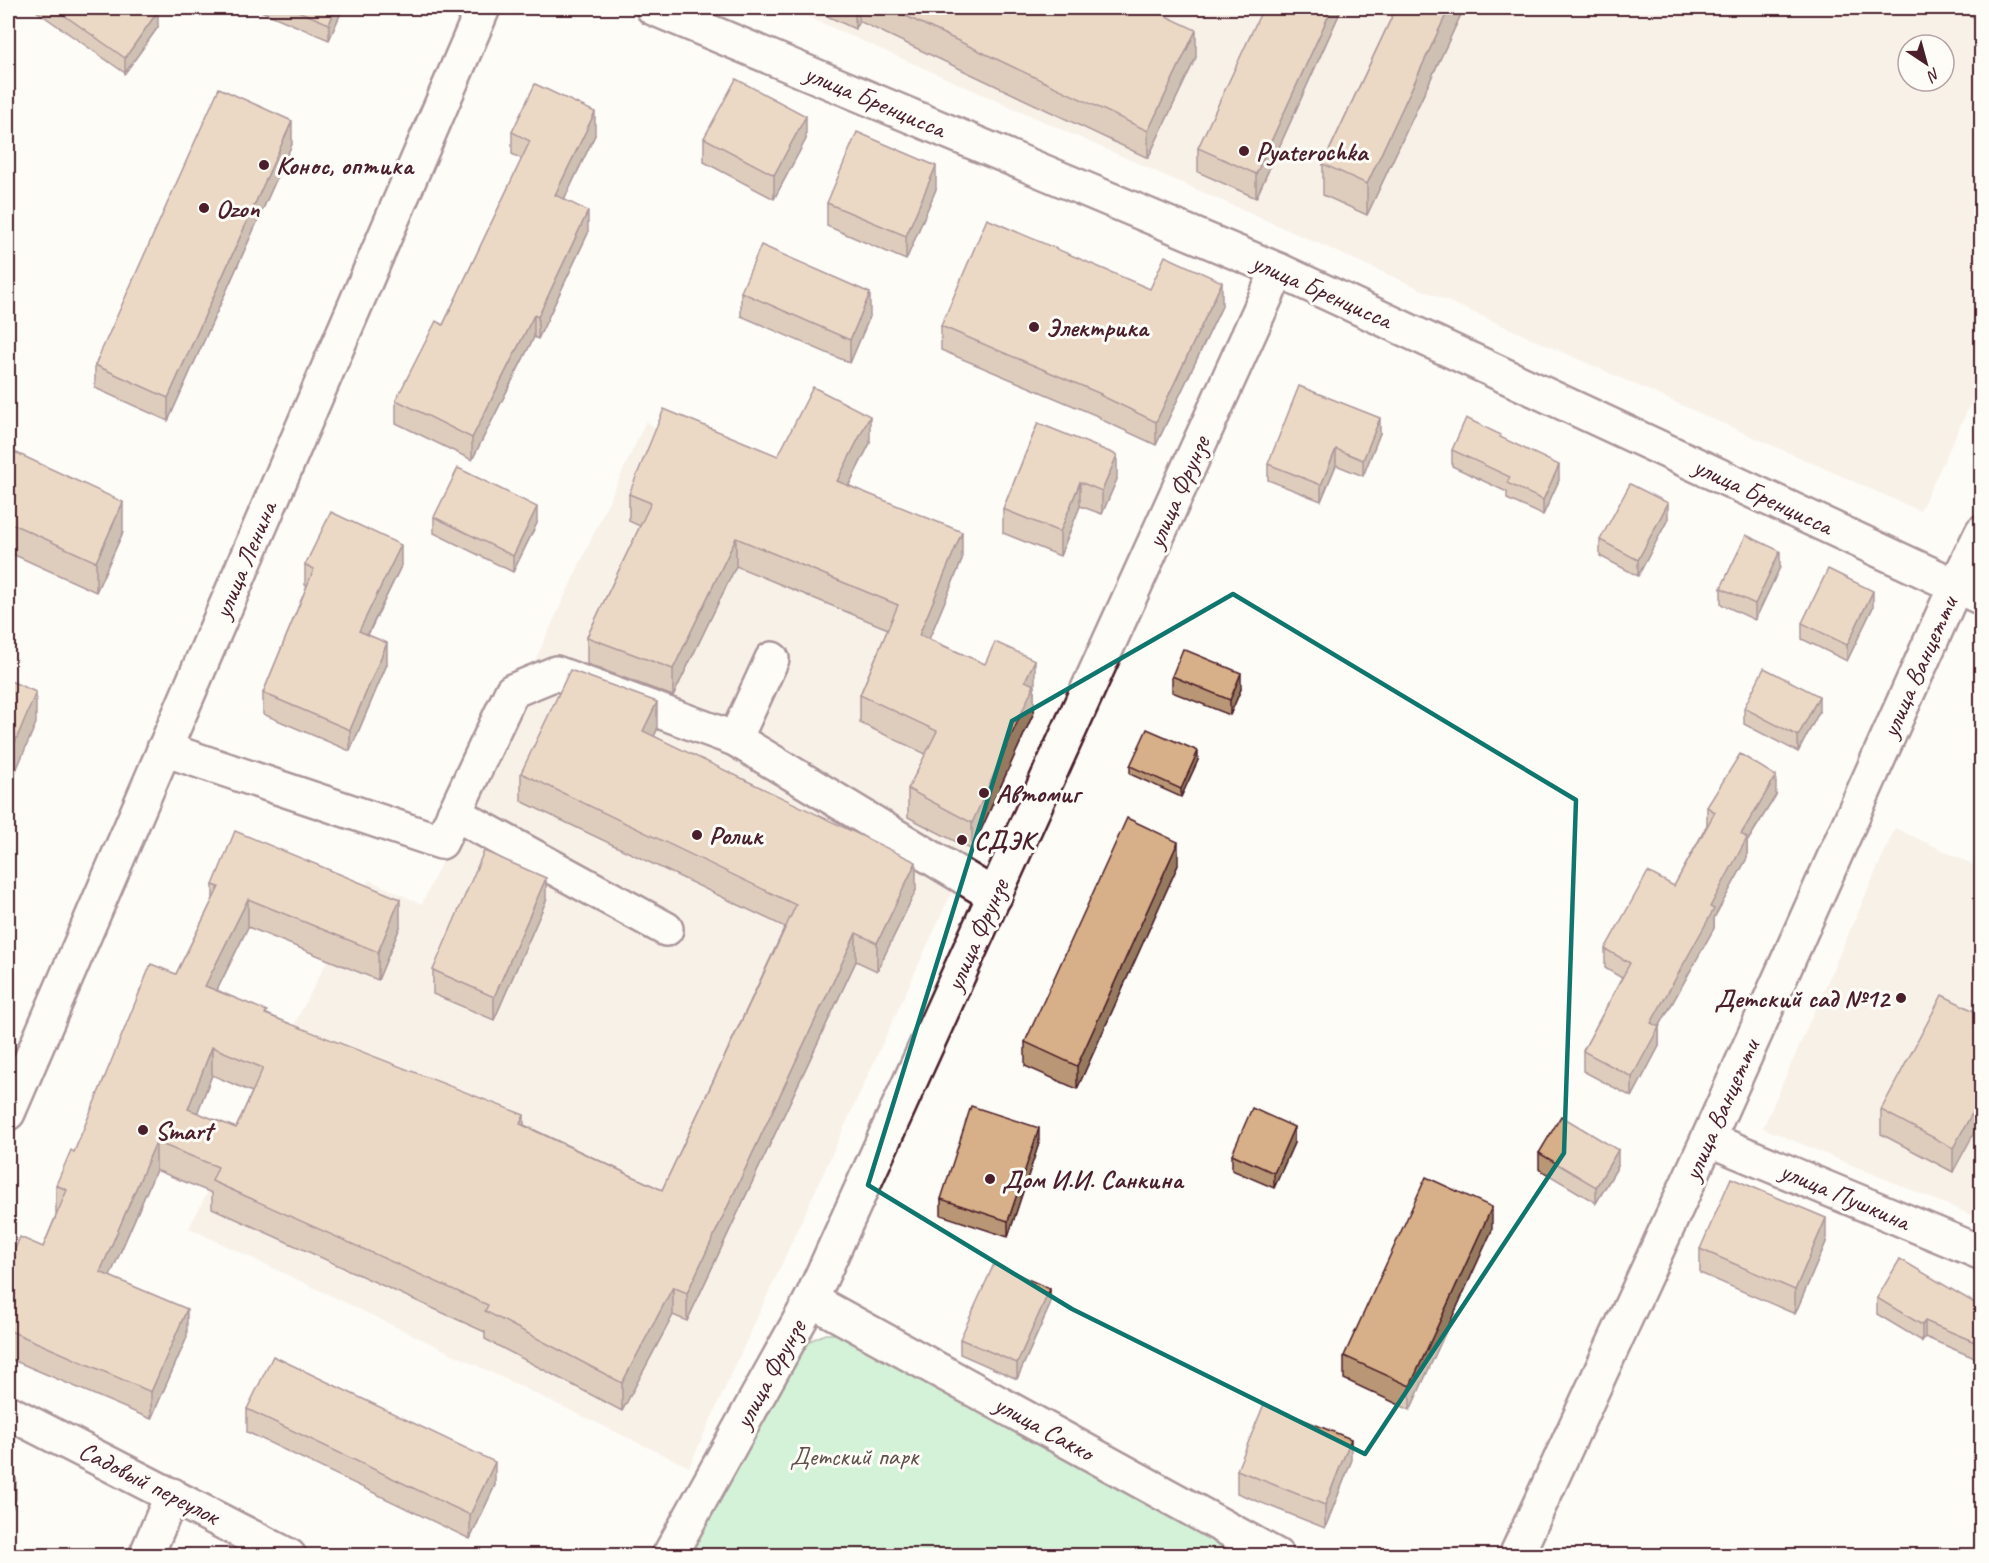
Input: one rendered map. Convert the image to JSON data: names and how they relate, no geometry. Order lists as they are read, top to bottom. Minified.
{"streets":{"street":["улица Бренцисса","улица Фрунзе","улица Ленина","улица Ванцетти","улица Пушкина","улица Сакко","Садовый переулок"]},"crossings":[["улица Бренцисса","улица Фрунзе"],["улица Бренцисса","улица Ванцетти"],["улица Фрунзе","улица Сакко"],["улица Ванцетти","улица Пушкина"]],"parks":["Детский парк"],"places":["Pyaterochka","Конос, оптика","Ozon","Электрика","Автомиг","Ролик","СДЭК","Детский сад №12","Smart","Дом И.И. Санкина"],"north":"bottom right"}
